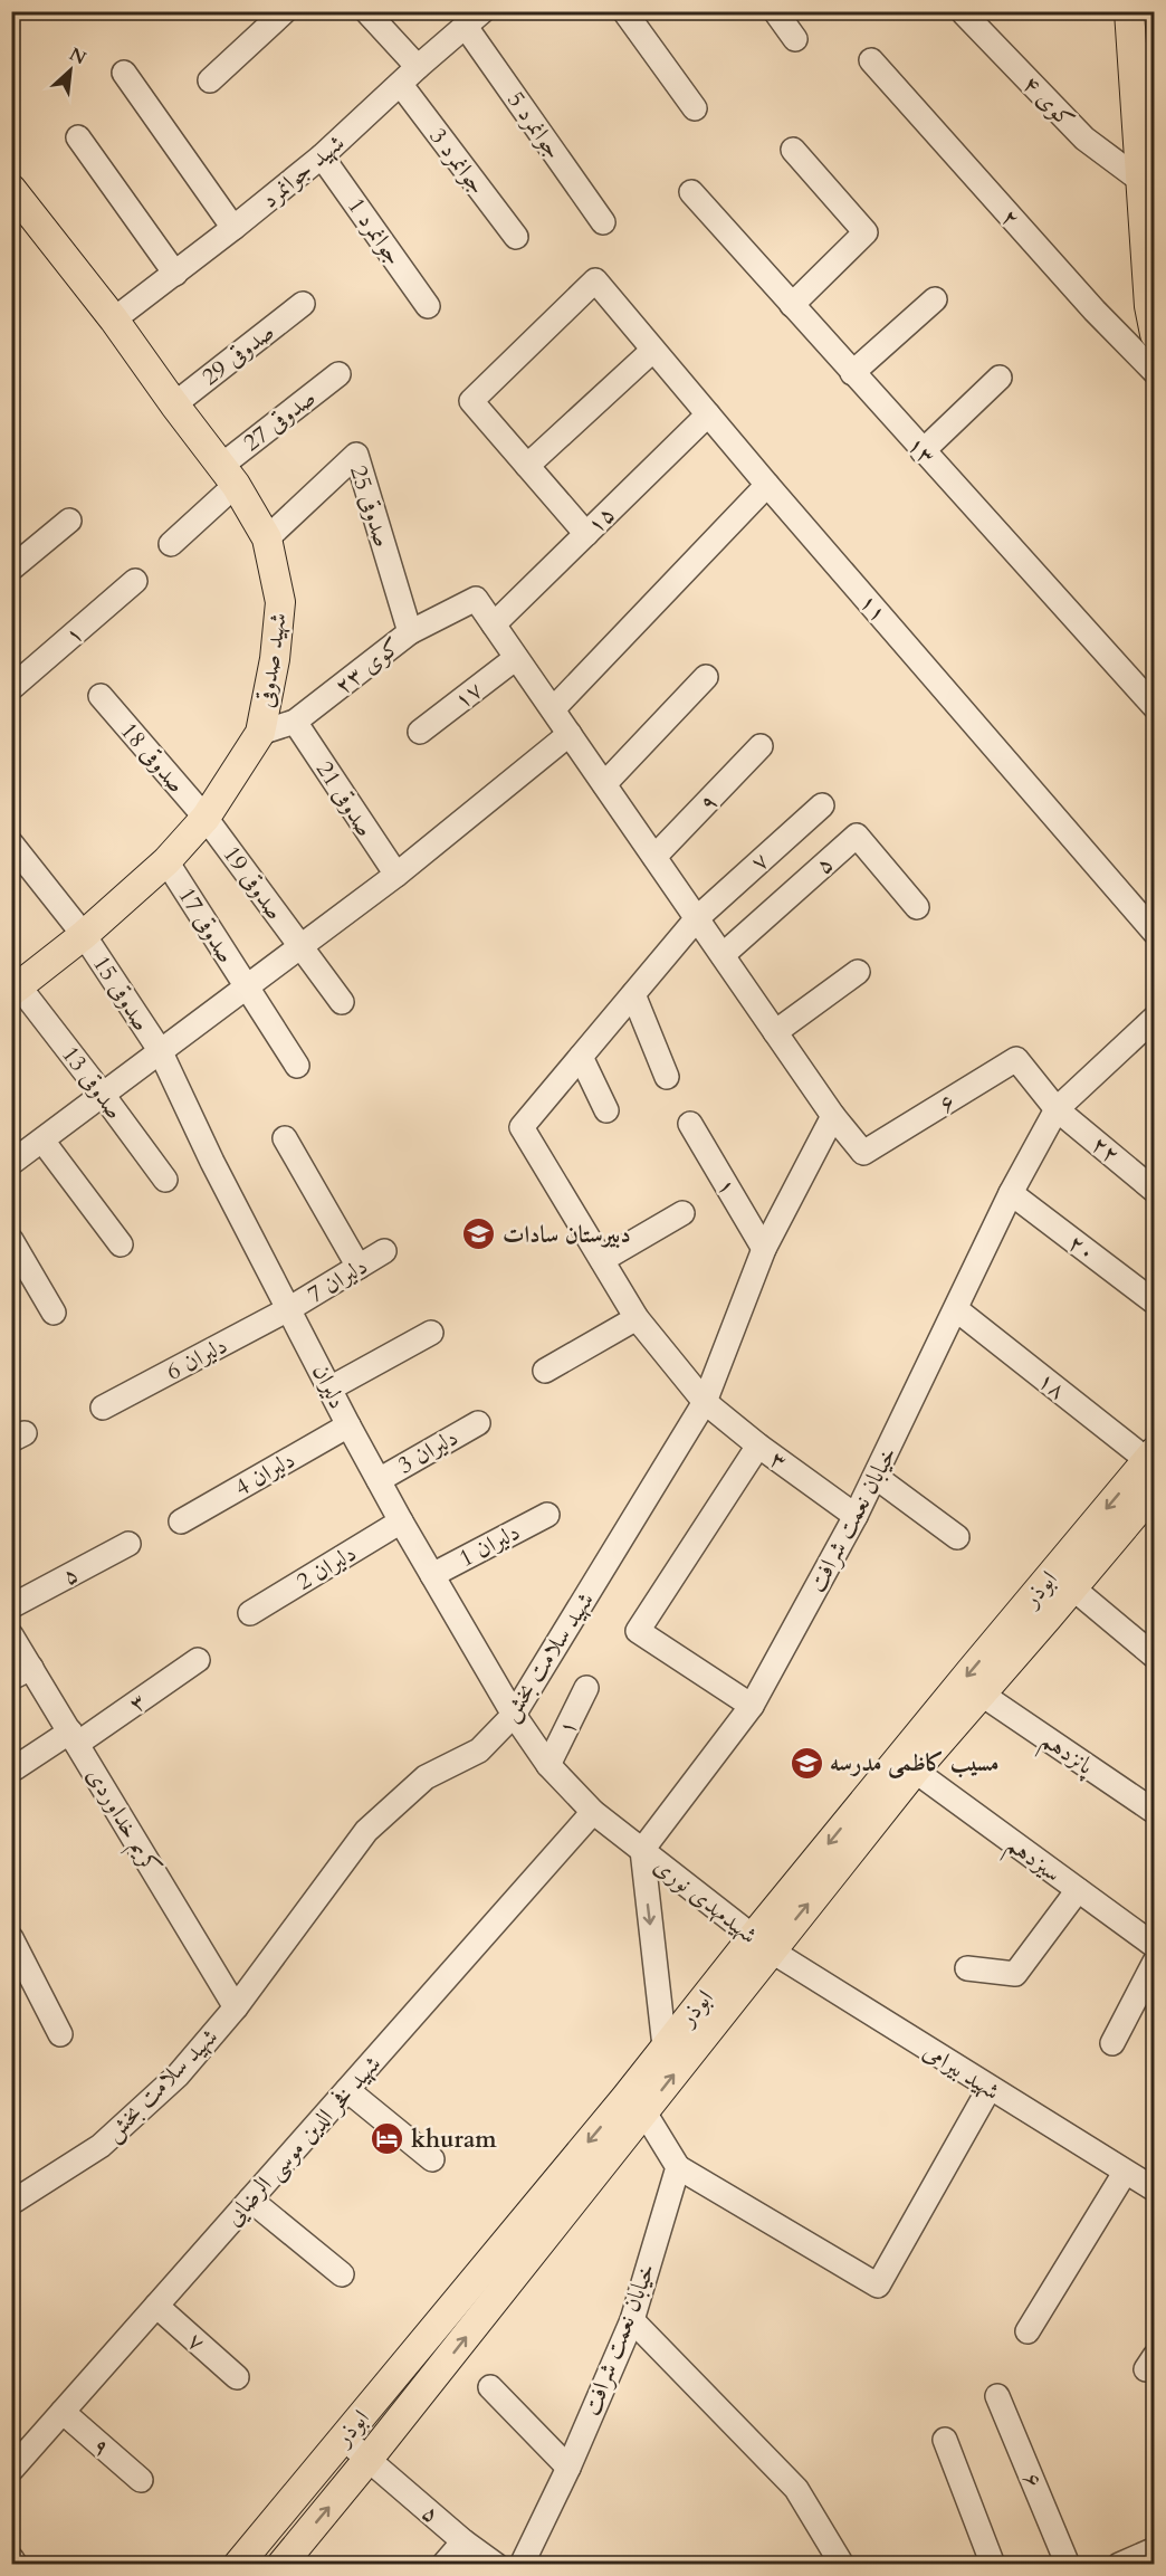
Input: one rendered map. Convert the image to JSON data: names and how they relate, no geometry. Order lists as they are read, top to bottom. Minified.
{"streets":{"main road":["شهید صدوقی","ابوذر"],"street":["کوی ۴","جوانمرد 5","جوانمرد 3","شهید جوانمرد","۲","جوانمرد 1","صدوقی 29","صدوقی 27","۱۳","صدوقی 25","۱۵","۱۱","۱","کوی ۲۳","۱۷","صدوقی 18","صدوقی 21","۹","۷","۵","صدوقی 19","صدوقی 17","صدوقی 15","صدوقی 13","۶","۲۲","۲۰","دلیران 7","دلیران 6","۱۸","دلیران","دلیران 3","۳","دلیران 4","خیابان نعمت شرافت","دلیران 1","دلیران 2","شهید سلامت بخش","پانزدهم","کریم خداوردی","سیزدهم","شهیدمهدی نوری","شهید بیرامی","شهید فخر الدین موسی الرضایی"]},"crossings":[["جوانمرد 5","شهید جوانمرد"],["جوانمرد 3","شهید جوانمرد"],["شهید جوانمرد","جوانمرد 1"],["شهید جوانمرد","شهید صدوقی"],["صدوقی 29","شهید صدوقی"],["صدوقی 27","شهید صدوقی"],["صدوقی 25","شهید صدوقی"],["صدوقی 25","کوی ۲۳"],["۱۵","۱۱"],["۱۵","کوی ۲۳"],["۱","دلیران"],["۱","شهید سلامت بخش"],["شهید صدوقی","کوی ۲۳"],["شهید صدوقی","صدوقی 18"],["شهید صدوقی","صدوقی 19"],["شهید صدوقی","صدوقی 17"],["شهید صدوقی","صدوقی 15"],["شهید صدوقی","صدوقی 13"],["کوی ۲۳","صدوقی 21"],["صدوقی 18","صدوقی 19"],["۹","شهید فخر الدین موسی الرضایی"],["۷","۳"],["۷","شهید فخر الدین موسی الرضایی"],["۵","ابوذر"],["صدوقی 15","دلیران"],["۶","۲۲"],["۶","خیابان نعمت شرافت"],["۶","شهید سلامت بخش"],["۲۲","خیابان نعمت شرافت"],["۲۰","خیابان نعمت شرافت"],["دلیران 7","دلیران 6"],["دلیران 7","دلیران"],["دلیران 6","دلیران"],["۱۸","خیابان نعمت شرافت"],["۱۸","ابوذر"],["دلیران","دلیران 3"],["دلیران","دلیران 4"],["دلیران","دلیران 1"],["دلیران","دلیران 2"],["دلیران","شهید سلامت بخش"],["دلیران","شهیدمهدی نوری"],["دلیران","شهید فخر الدین موسی الرضایی"],["۳","خیابان نعمت شرافت"],["۳","شهید سلامت بخش"],["۳","کریم خداوردی"],["خیابان نعمت شرافت","شهیدمهدی نوری"],["ابوذر","پانزدهم"],["ابوذر","سیزدهم"],["ابوذر","شهیدمهدی نوری"],["ابوذر","شهید بیرامی"],["شهید سلامت بخش","کریم خداوردی"],["شهیدمهدی نوری","شهید بیرامی"],["شهیدمهدی نوری","شهید فخر الدین موسی الرضایی"]],"places":{"school or university":["دبیرستان سادات","مسیب کاظمی مدرسه"],"hotel":["khuram"]},"north":"top right"}
